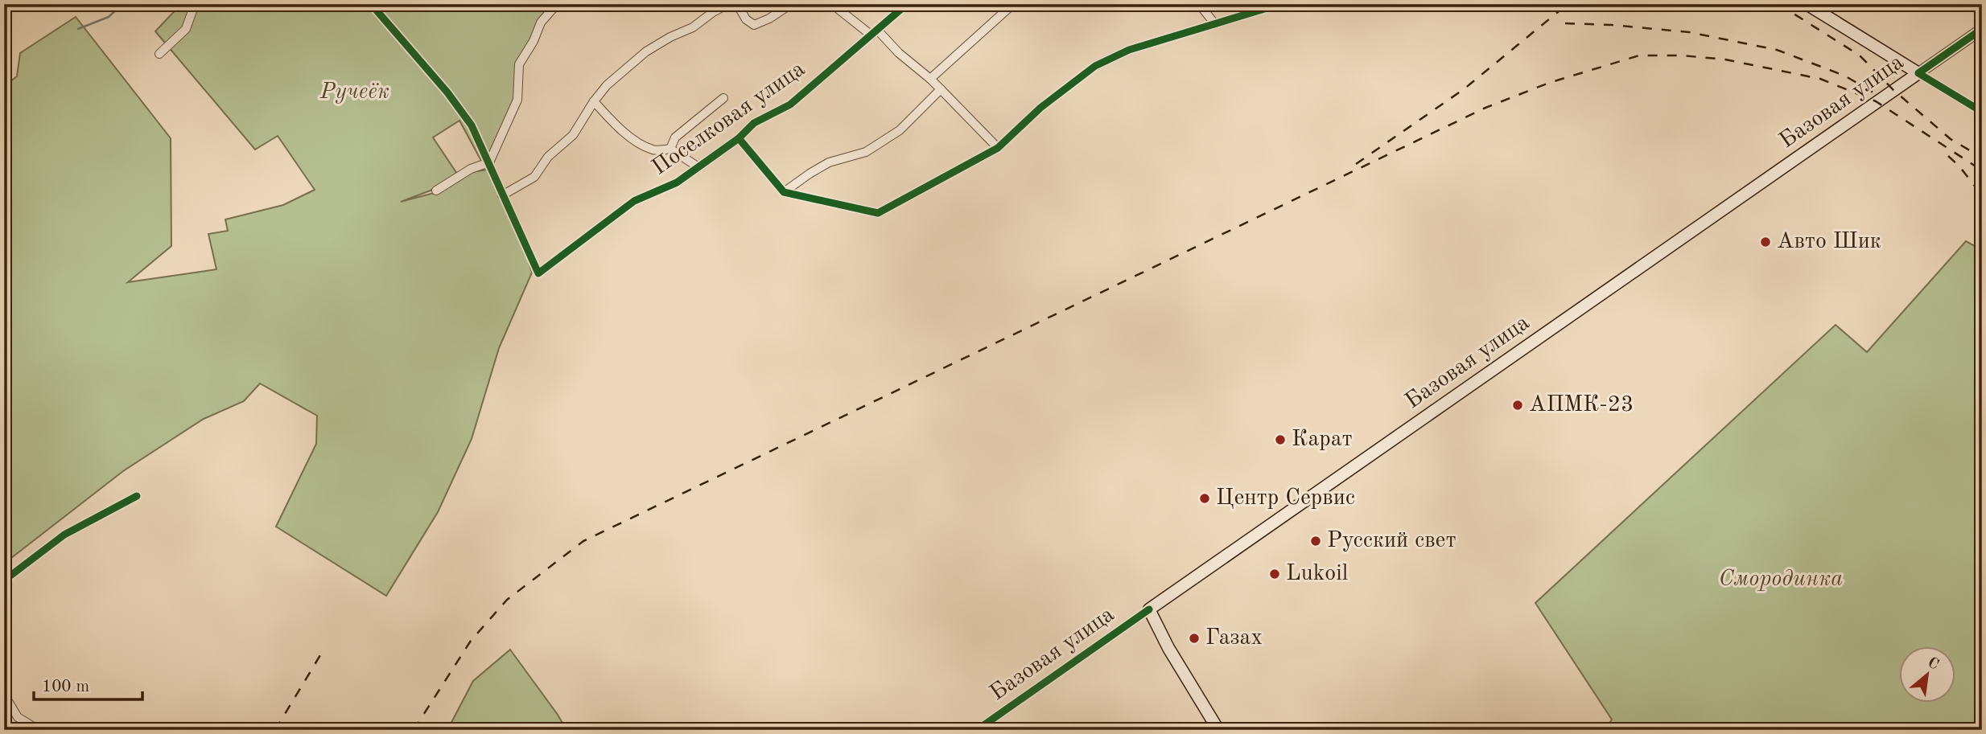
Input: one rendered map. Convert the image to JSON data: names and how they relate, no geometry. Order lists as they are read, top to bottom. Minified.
{"streets":{"main road":["Базовая улица"],"street":["Поселковая улица"]},"parks":["Ручеёк","Смородинка"],"places":["Авто Шик","АПМК-23","Карат","Центр Сервис","Русский свет","Lukoil","Газах"],"scale_bar":"100 m","north":"top right"}
